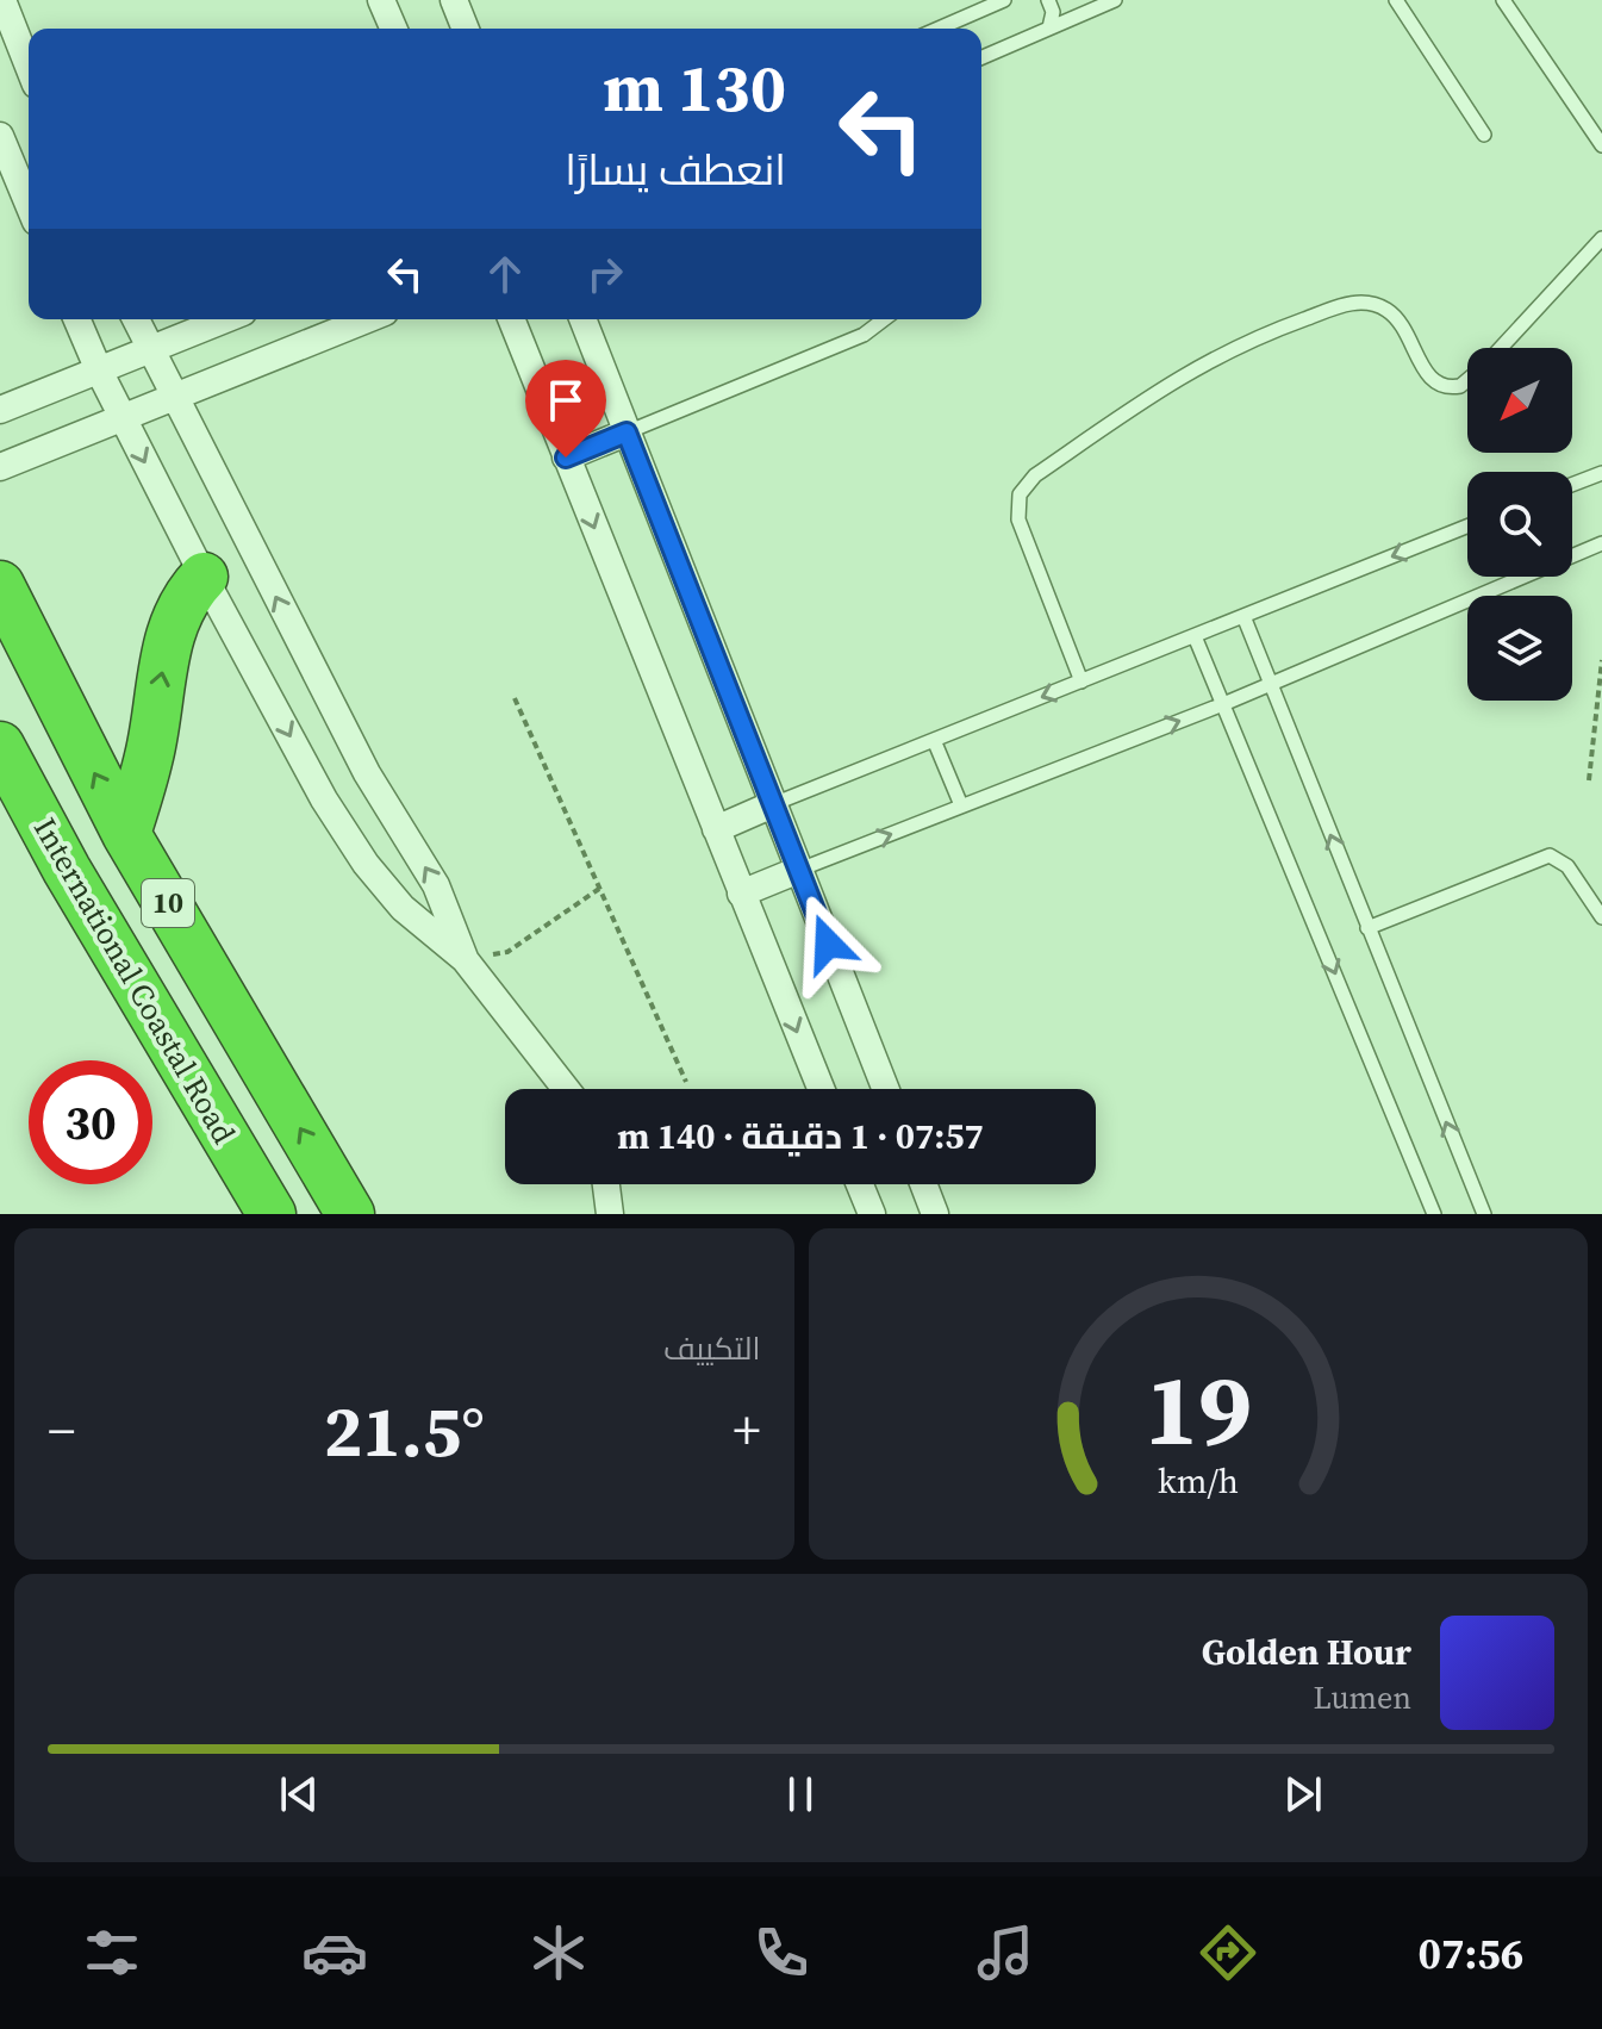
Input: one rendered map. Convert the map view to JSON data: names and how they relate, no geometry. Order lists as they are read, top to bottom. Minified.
{"streets":{"highway":["10","International Coastal Road"]},"north":"bottom left","page":{"turn":["130 m","انعطف يسارًا"],"limit":"30","trip":"07:57 · 1 دقيقة · 140 m","tile":"التكييف","heat":["−","21.5°","+"],"song":["Golden Hour","Lumen"],"tabs":"07:56","gauge":["19","km/h"]}}
